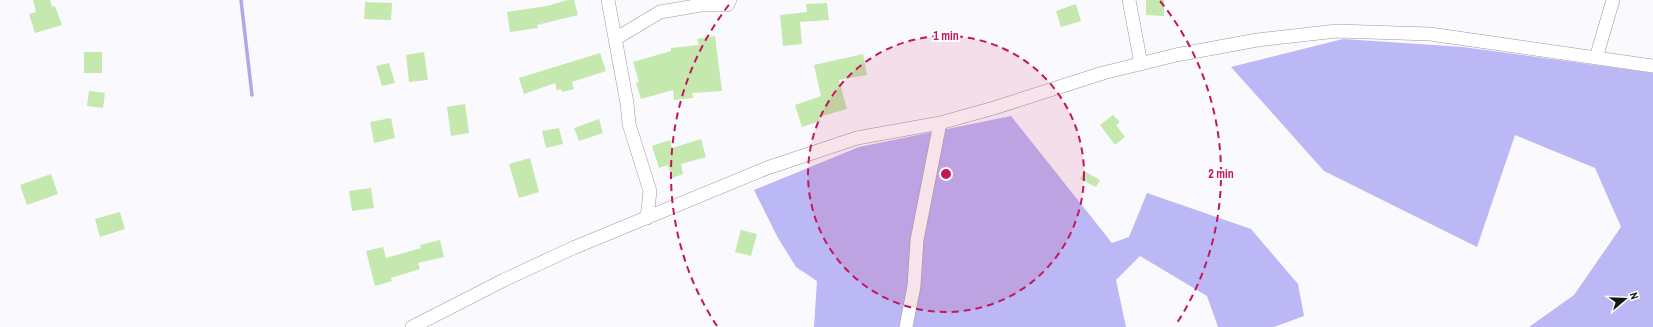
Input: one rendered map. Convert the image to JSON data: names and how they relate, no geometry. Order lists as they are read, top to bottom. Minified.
{"north":"right","rings":["1 min","2 min"]}
